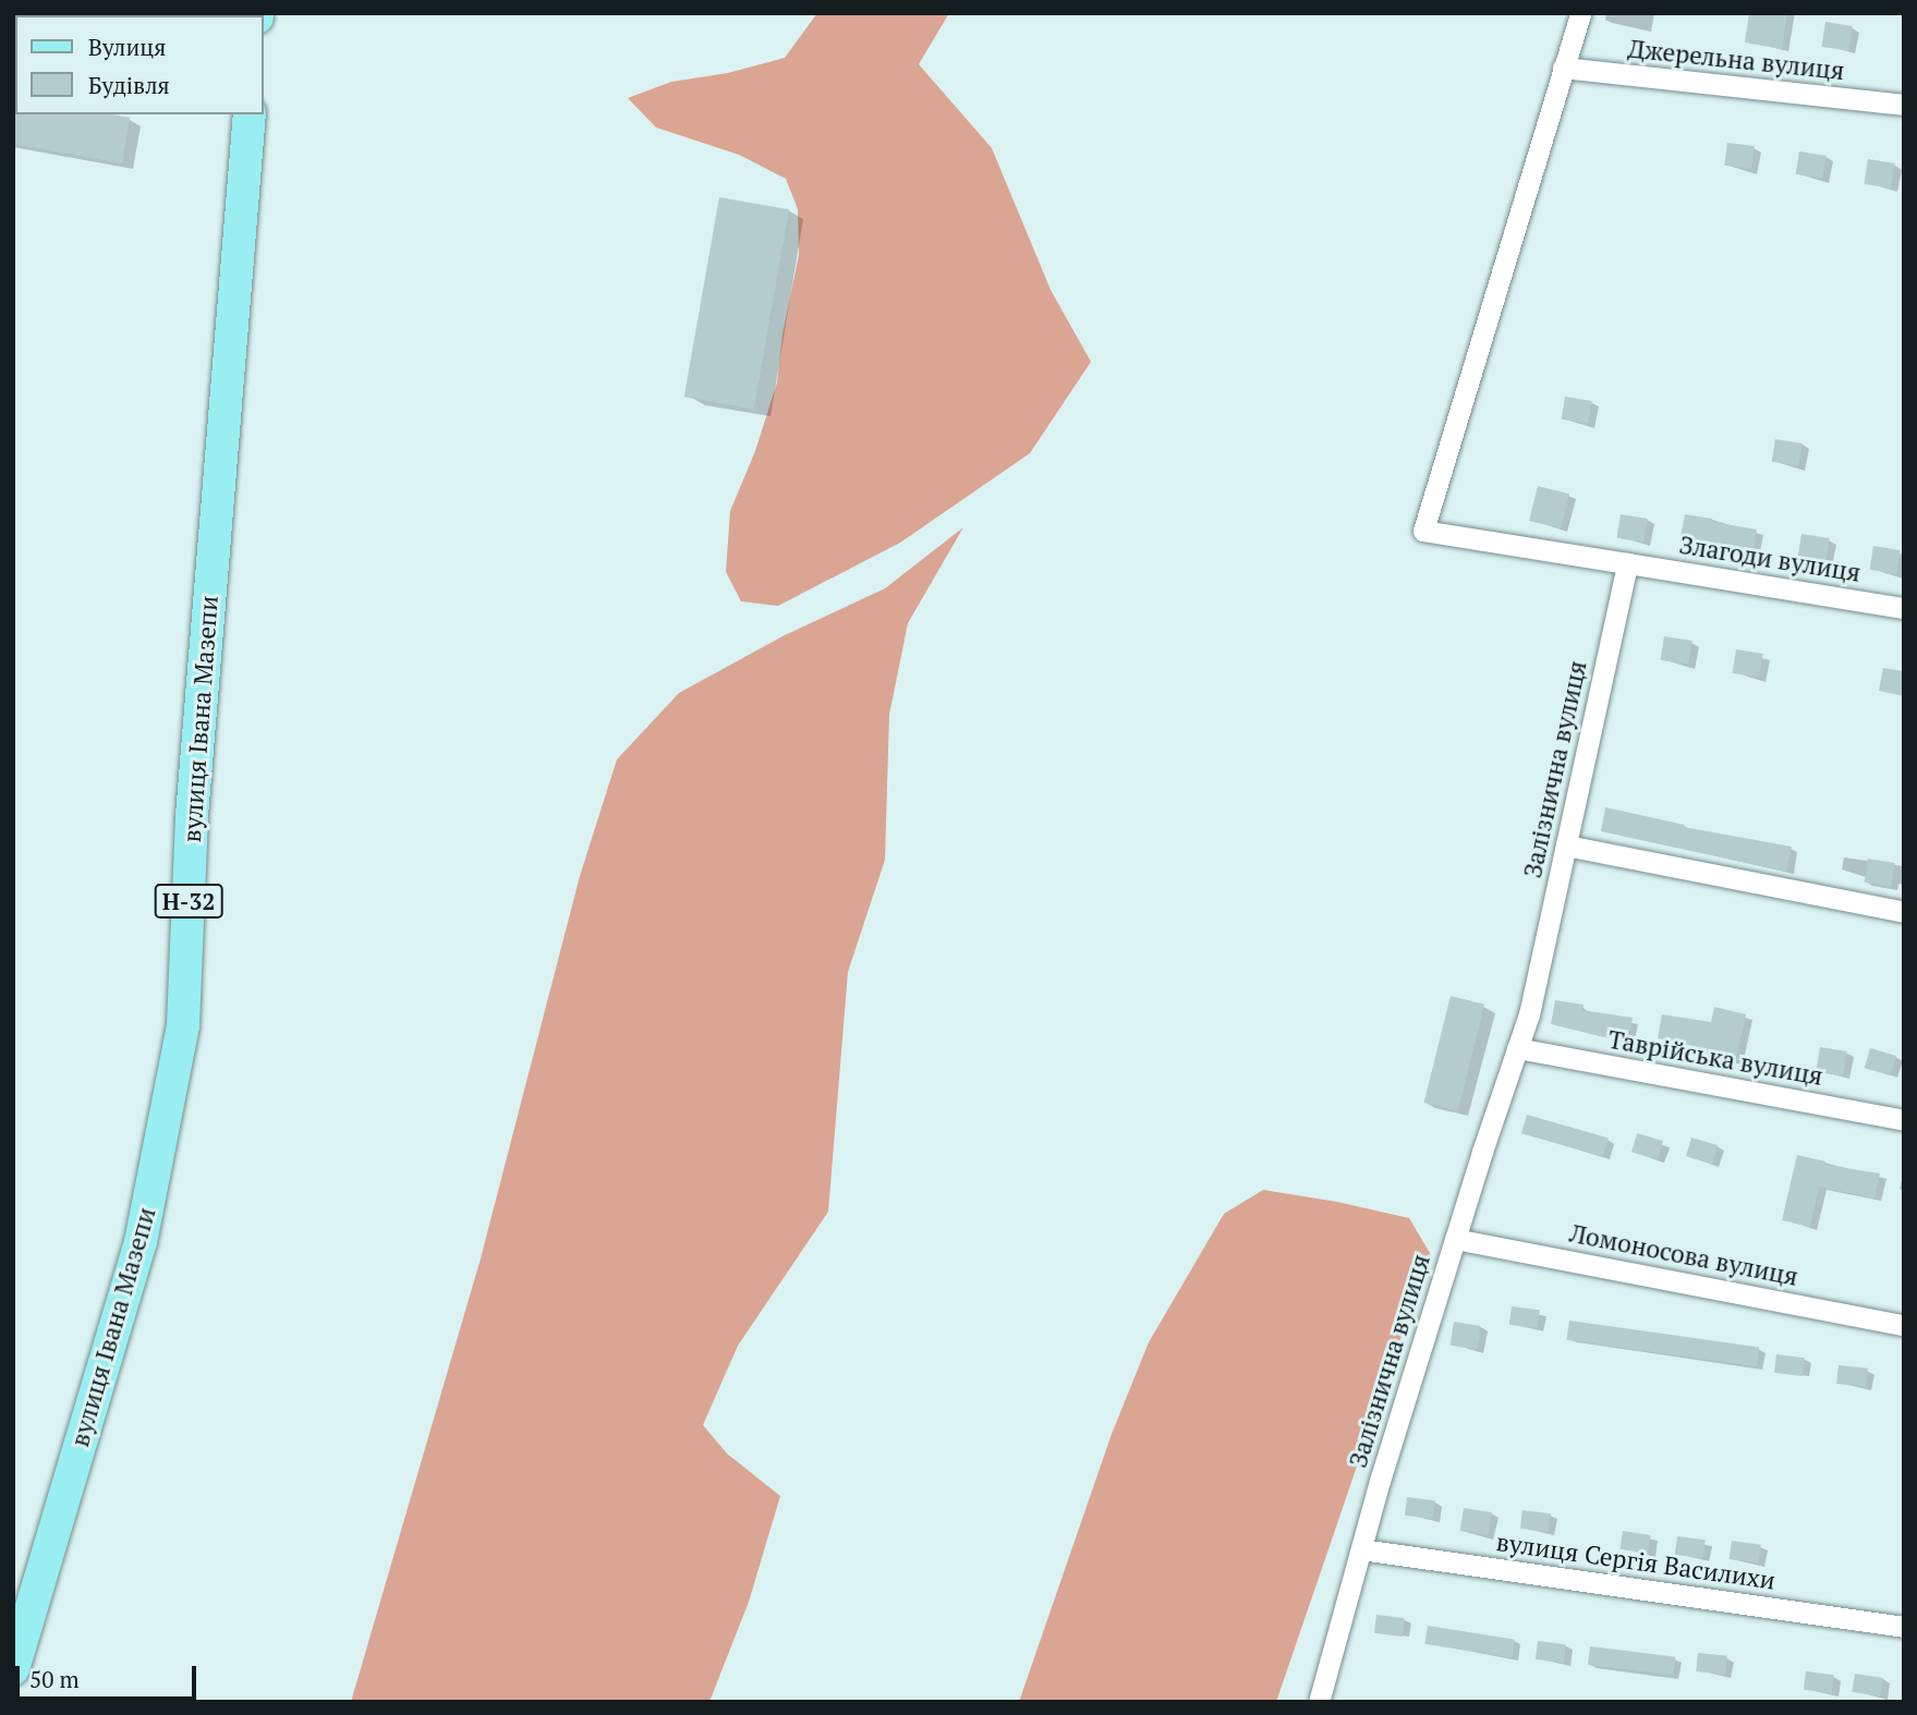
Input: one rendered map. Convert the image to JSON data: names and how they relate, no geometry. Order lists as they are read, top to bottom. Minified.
{"streets":{"main road":["вулиця Івана Мазепи","Н-32"],"street":["Джерельна вулиця","Злагоди вулиця","Залізнична вулиця","Таврійська вулиця","Ломоносова вулиця","вулиця Сергія Василихи"]},"crossings":[["Злагоди вулиця","Залізнична вулиця"],["Залізнична вулиця","Таврійська вулиця"],["Залізнична вулиця","Ломоносова вулиця"],["Залізнична вулиця","вулиця Сергія Василихи"]],"legend":["Вулиця","Будівля"],"scale_bar":"50 m"}
